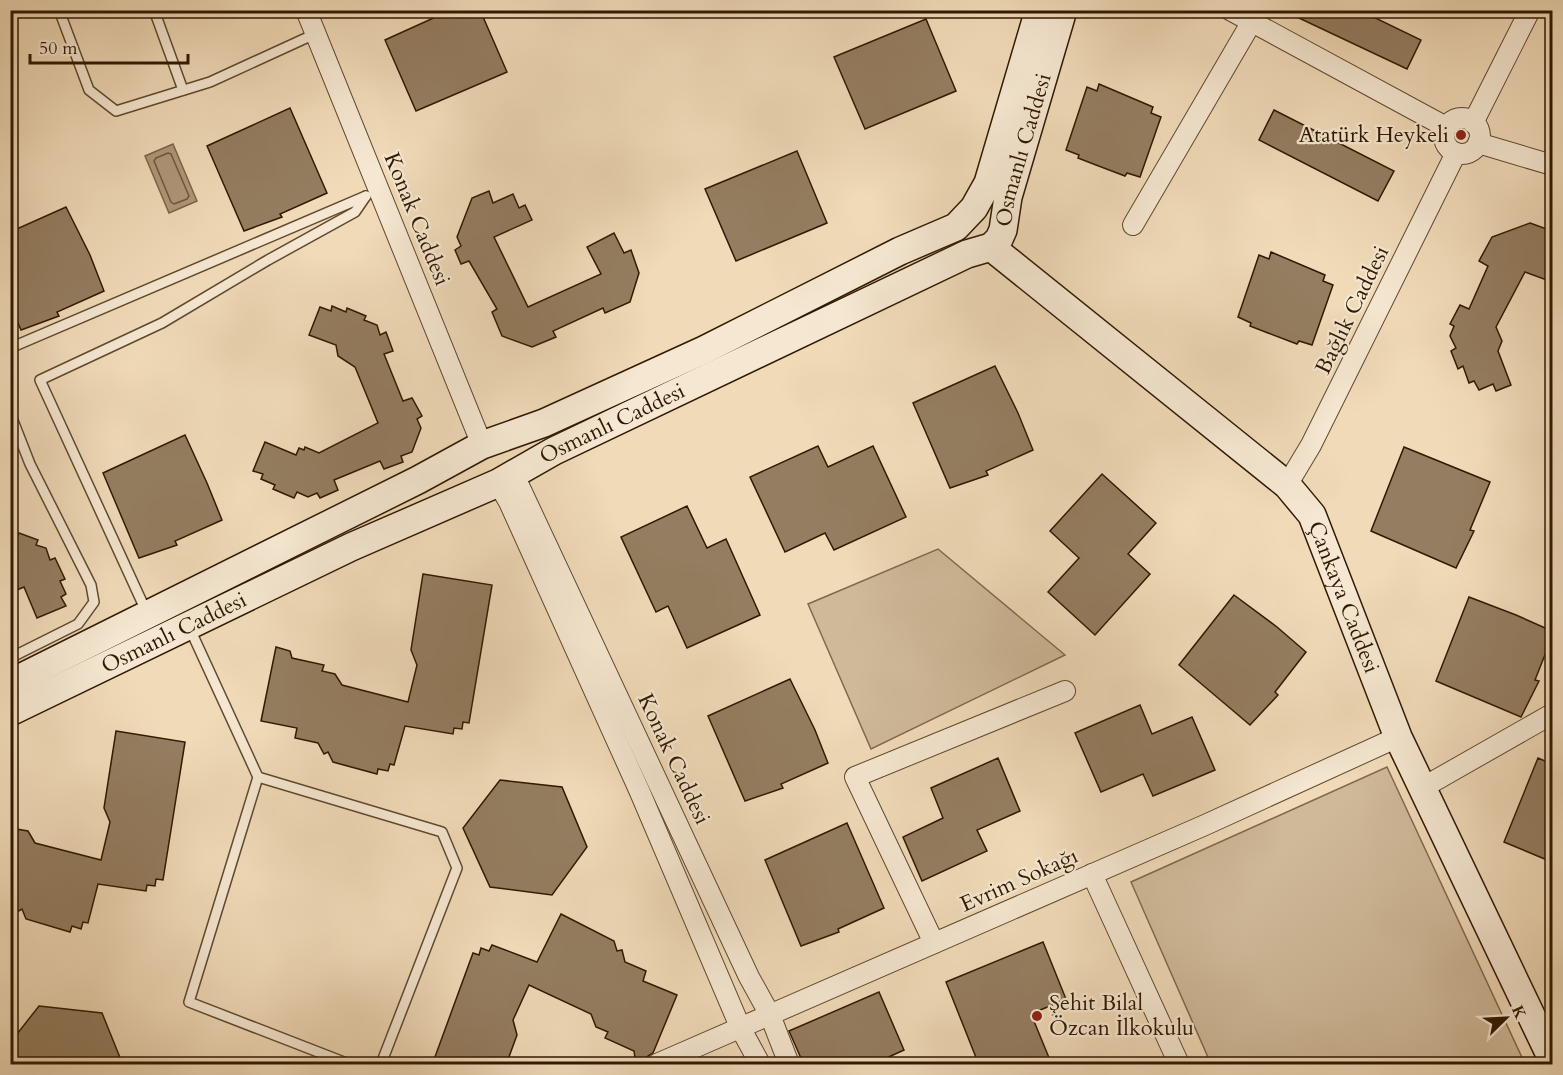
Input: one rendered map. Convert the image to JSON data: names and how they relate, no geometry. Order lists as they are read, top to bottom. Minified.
{"streets":{"main road":["Osmanlı Caddesi","Çankaya Caddesi"],"street":["Konak Caddesi","Bağlık Caddesi","Evrim Sokağı"]},"crossings":[["Osmanlı Caddesi","Konak Caddesi"],["Osmanlı Caddesi","Çankaya Caddesi"],["Konak Caddesi","Evrim Sokağı"],["Bağlık Caddesi","Çankaya Caddesi"],["Çankaya Caddesi","Evrim Sokağı"]],"places":["Atatürk Heykeli","Şehit Bilal Özcan İlkokulu"],"scale_bar":"50 m","north":"top right"}
